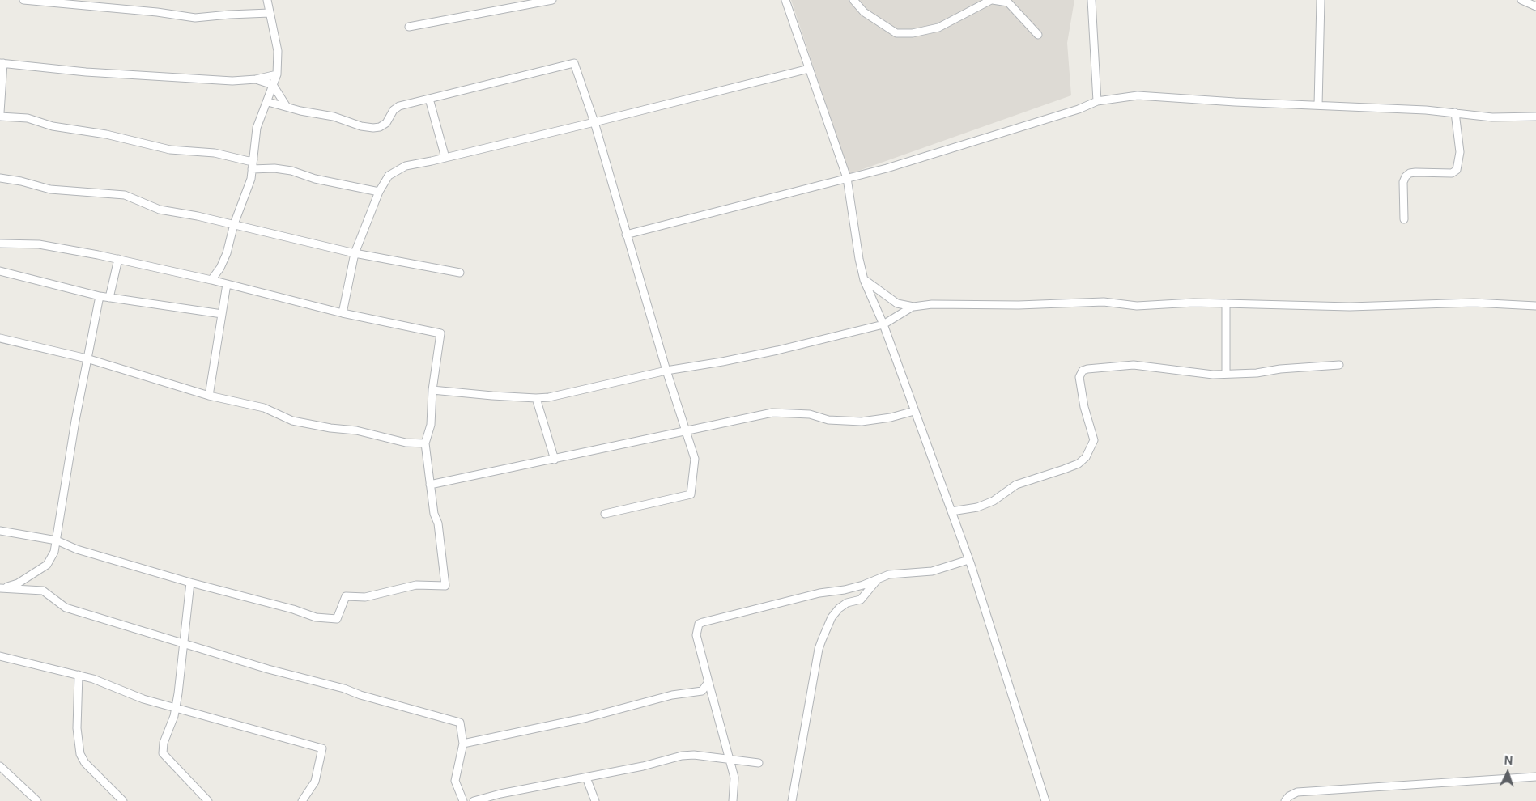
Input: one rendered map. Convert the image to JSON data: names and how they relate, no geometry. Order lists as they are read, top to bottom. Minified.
{"north":"top"}
